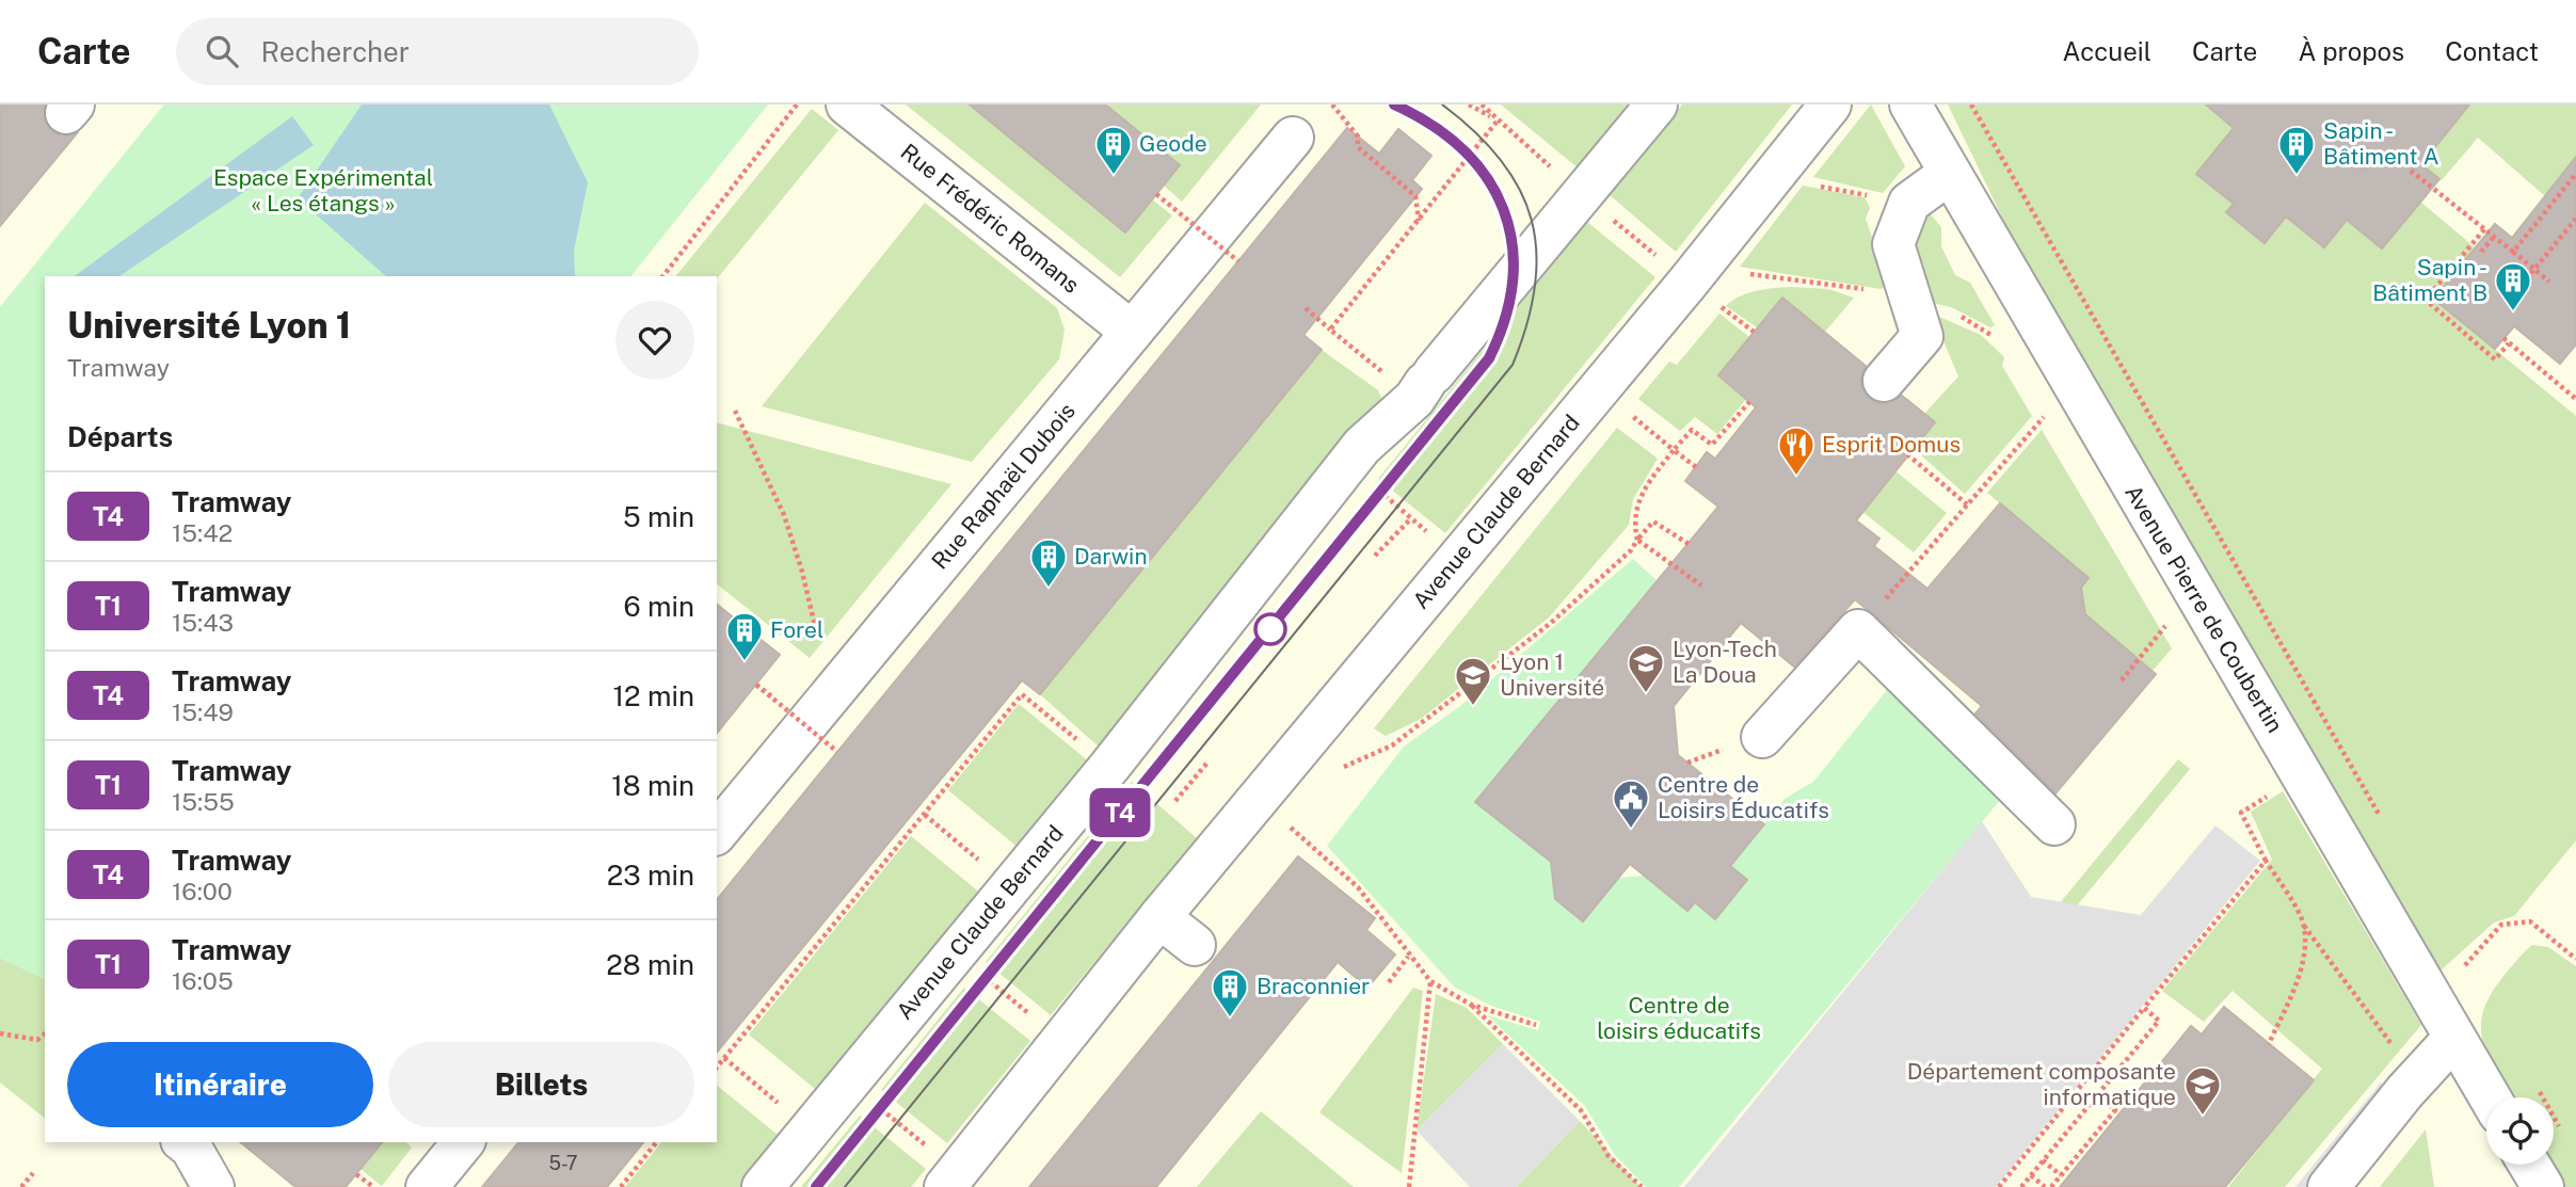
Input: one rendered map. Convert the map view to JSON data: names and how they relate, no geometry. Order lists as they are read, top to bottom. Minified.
{"streets":{"street":["Rue Frédéric Romans","Rue Raphaël Dubois","Avenue Claude Bernard","Avenue Pierre de Coubertin"]},"crossings":[["Rue Frédéric Romans","Rue Raphaël Dubois"]],"parks":["Espace Expérimental « Les étangs »","Centre de loisirs éducatifs"],"places":{"building":["Geode","Sapin - Bâtiment A","Sapin - Bâtiment B","Darwin","Forel","Braconnier"],"restaurant":["Esprit Domus"],"school or university":["Lyon-Tech La Doua","Lyon 1 Université","Département composante informatique"],"public building":["Centre de Loisirs Éducatifs"]},"lines":["tram line T4"],"house_numbers":["5-7"],"page":{"header":"Carte","search":"Rechercher","nav":["Accueil","Carte","À propos","Contact"],"on_map":"T4","heading":[["Université Lyon 1","Tramway"],"Départs"],"list":[{"mark":"T4","name":"Tramway","note":"15:42","value":"5 min"},{"mark":"T1","name":"Tramway","note":"15:43","value":"6 min"},{"mark":"T4","name":"Tramway","note":"15:49","value":"12 min"},{"mark":"T1","name":"Tramway","note":"15:55","value":"18 min"},{"mark":"T4","name":"Tramway","note":"16:00","value":"23 min"},{"mark":"T1","name":"Tramway","note":"16:05","value":"28 min"}],"buttons":["Itinéraire","Billets"]}}
